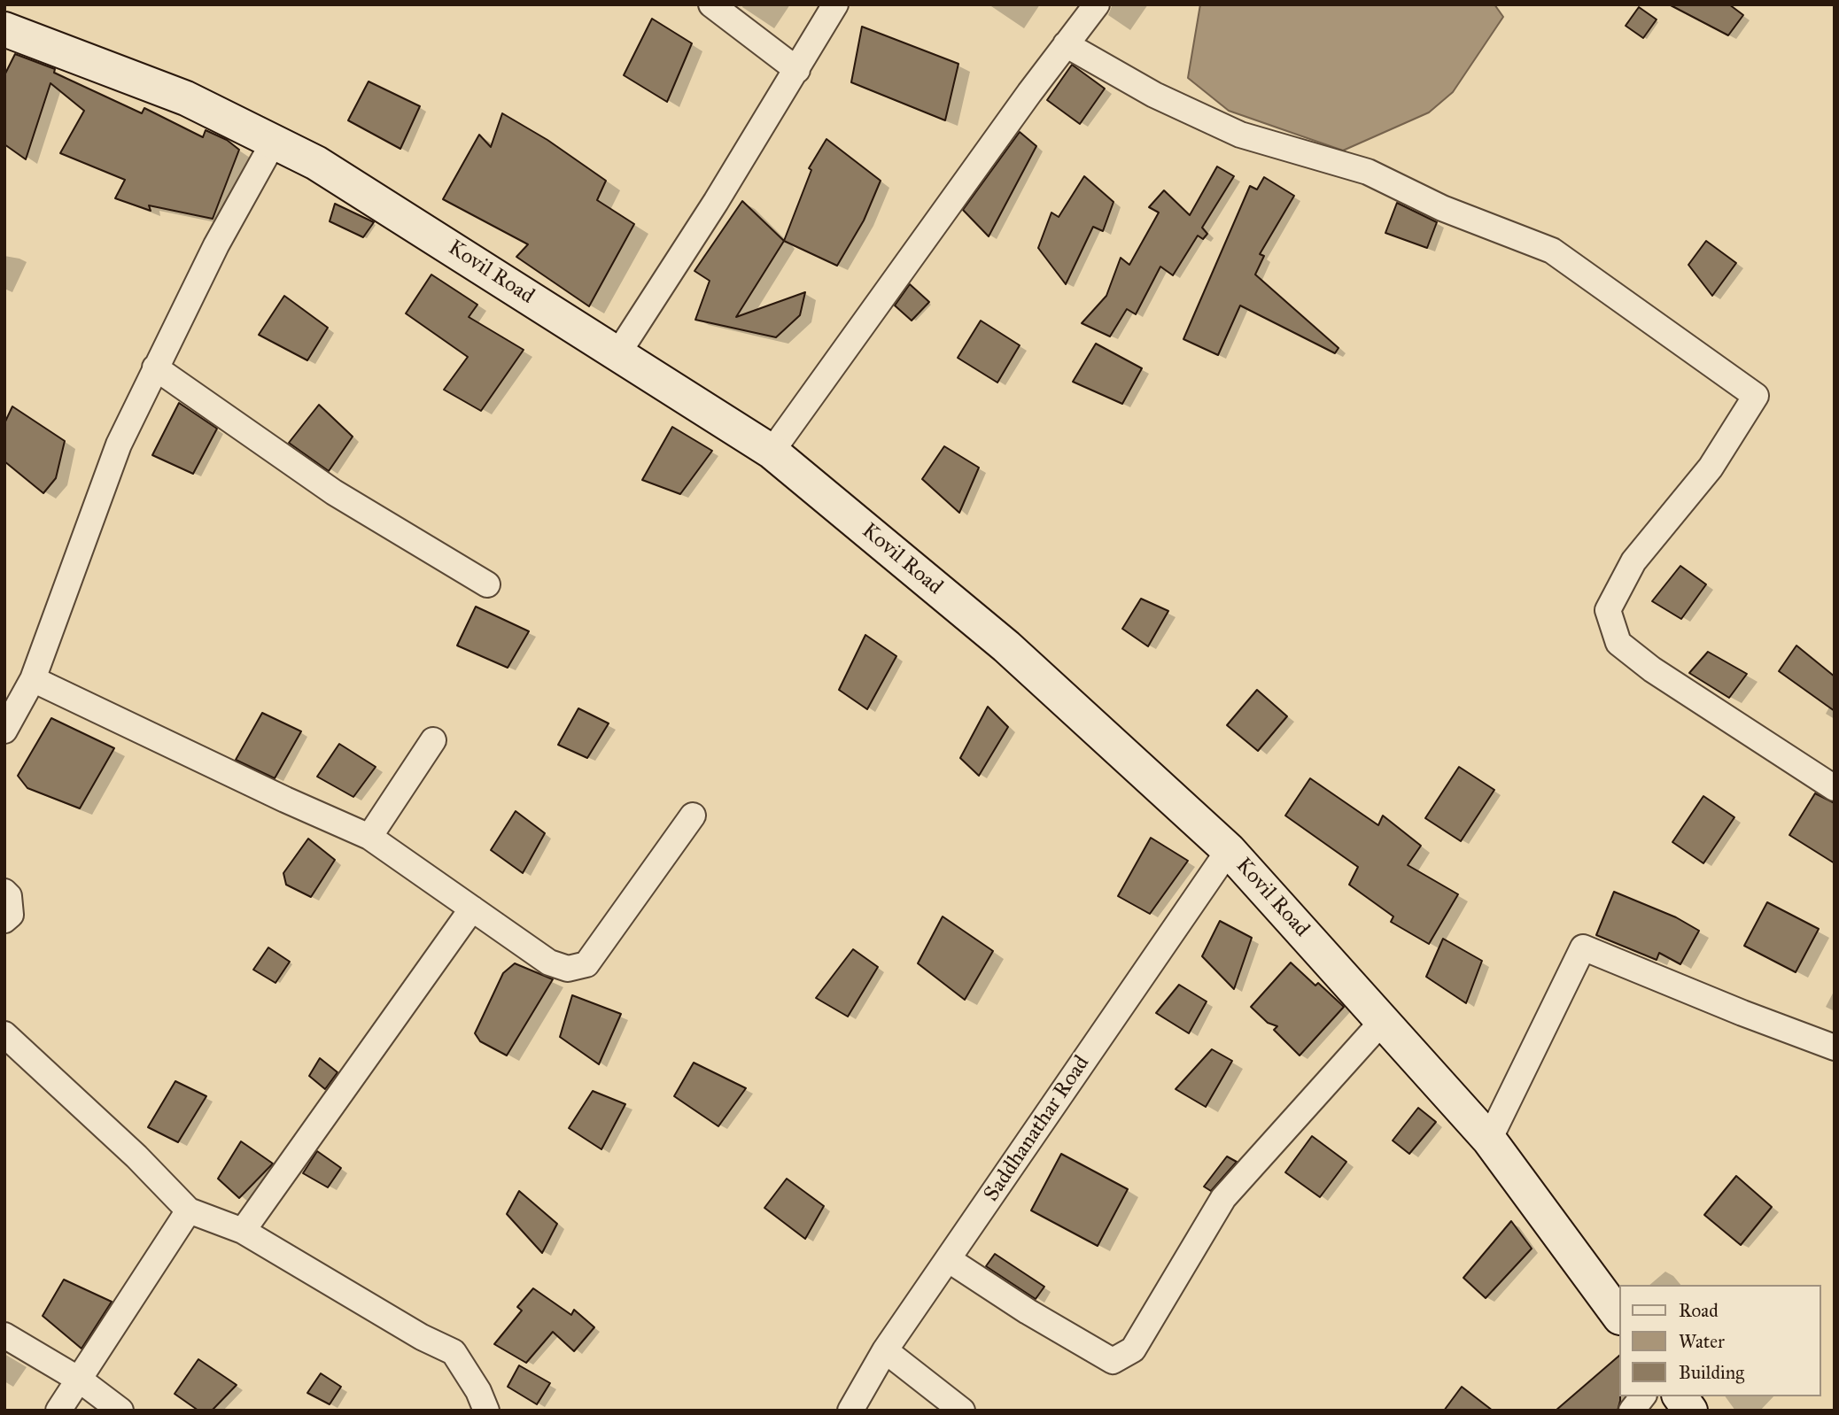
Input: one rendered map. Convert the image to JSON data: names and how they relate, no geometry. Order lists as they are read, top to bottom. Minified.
{"streets":{"street":["Kovil Road","Saddhanathar Road"]},"crossings":[["Kovil Road","Saddhanathar Road"]],"legend":["Road","Water","Building"]}
